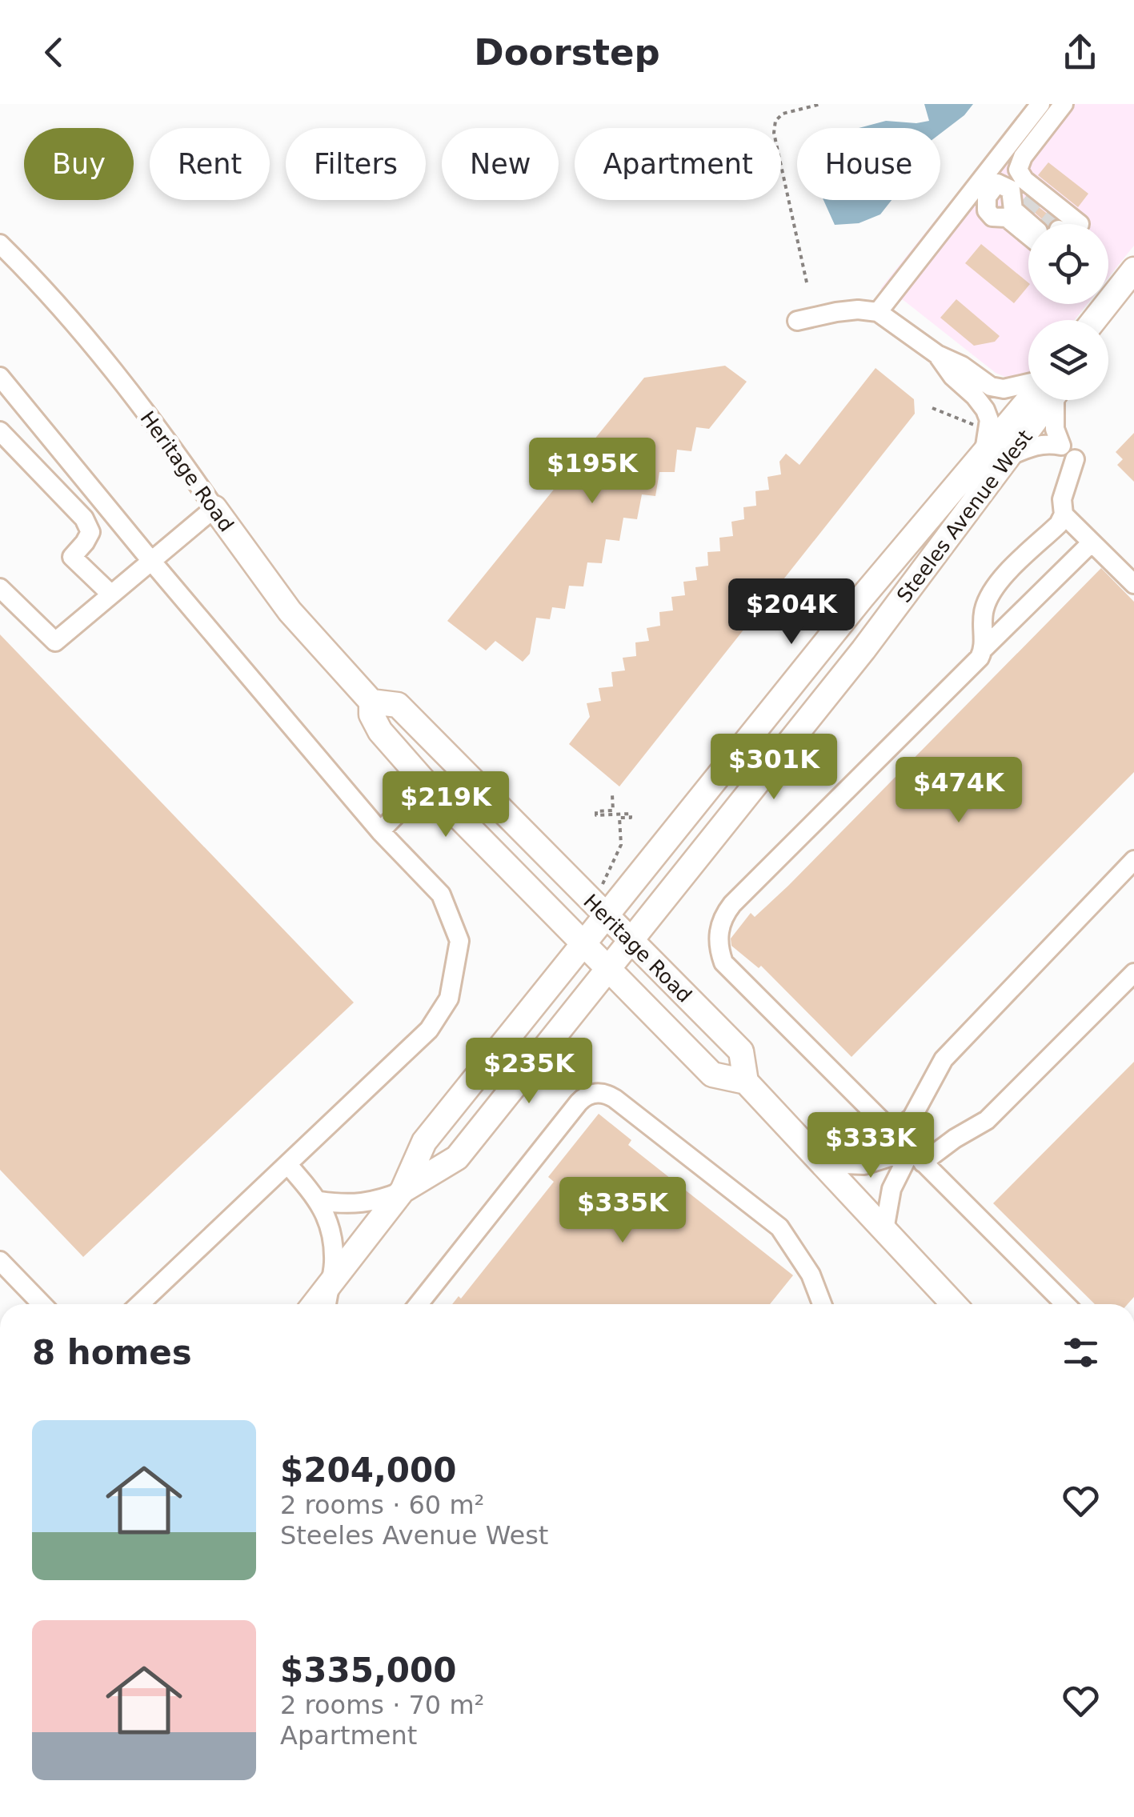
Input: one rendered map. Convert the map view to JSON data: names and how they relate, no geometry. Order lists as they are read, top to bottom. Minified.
{"streets":{"main road":["Heritage Road","Steeles Avenue West"]},"crossings":[["Heritage Road","Steeles Avenue West"]],"page":{"header":"Doorstep","chip":["Buy","Rent","Filters","New","Apartment","House"],"price":["$195K","$204K","$301K","$474K","$219K","$235K","$333K","$335K"],"heading":"8 homes","list":[{"name":"$204,000","note":"2 rooms · 60 m² · Steeles Avenue West"},{"name":"$335,000","note":"2 rooms · 70 m² · Apartment"}]}}
